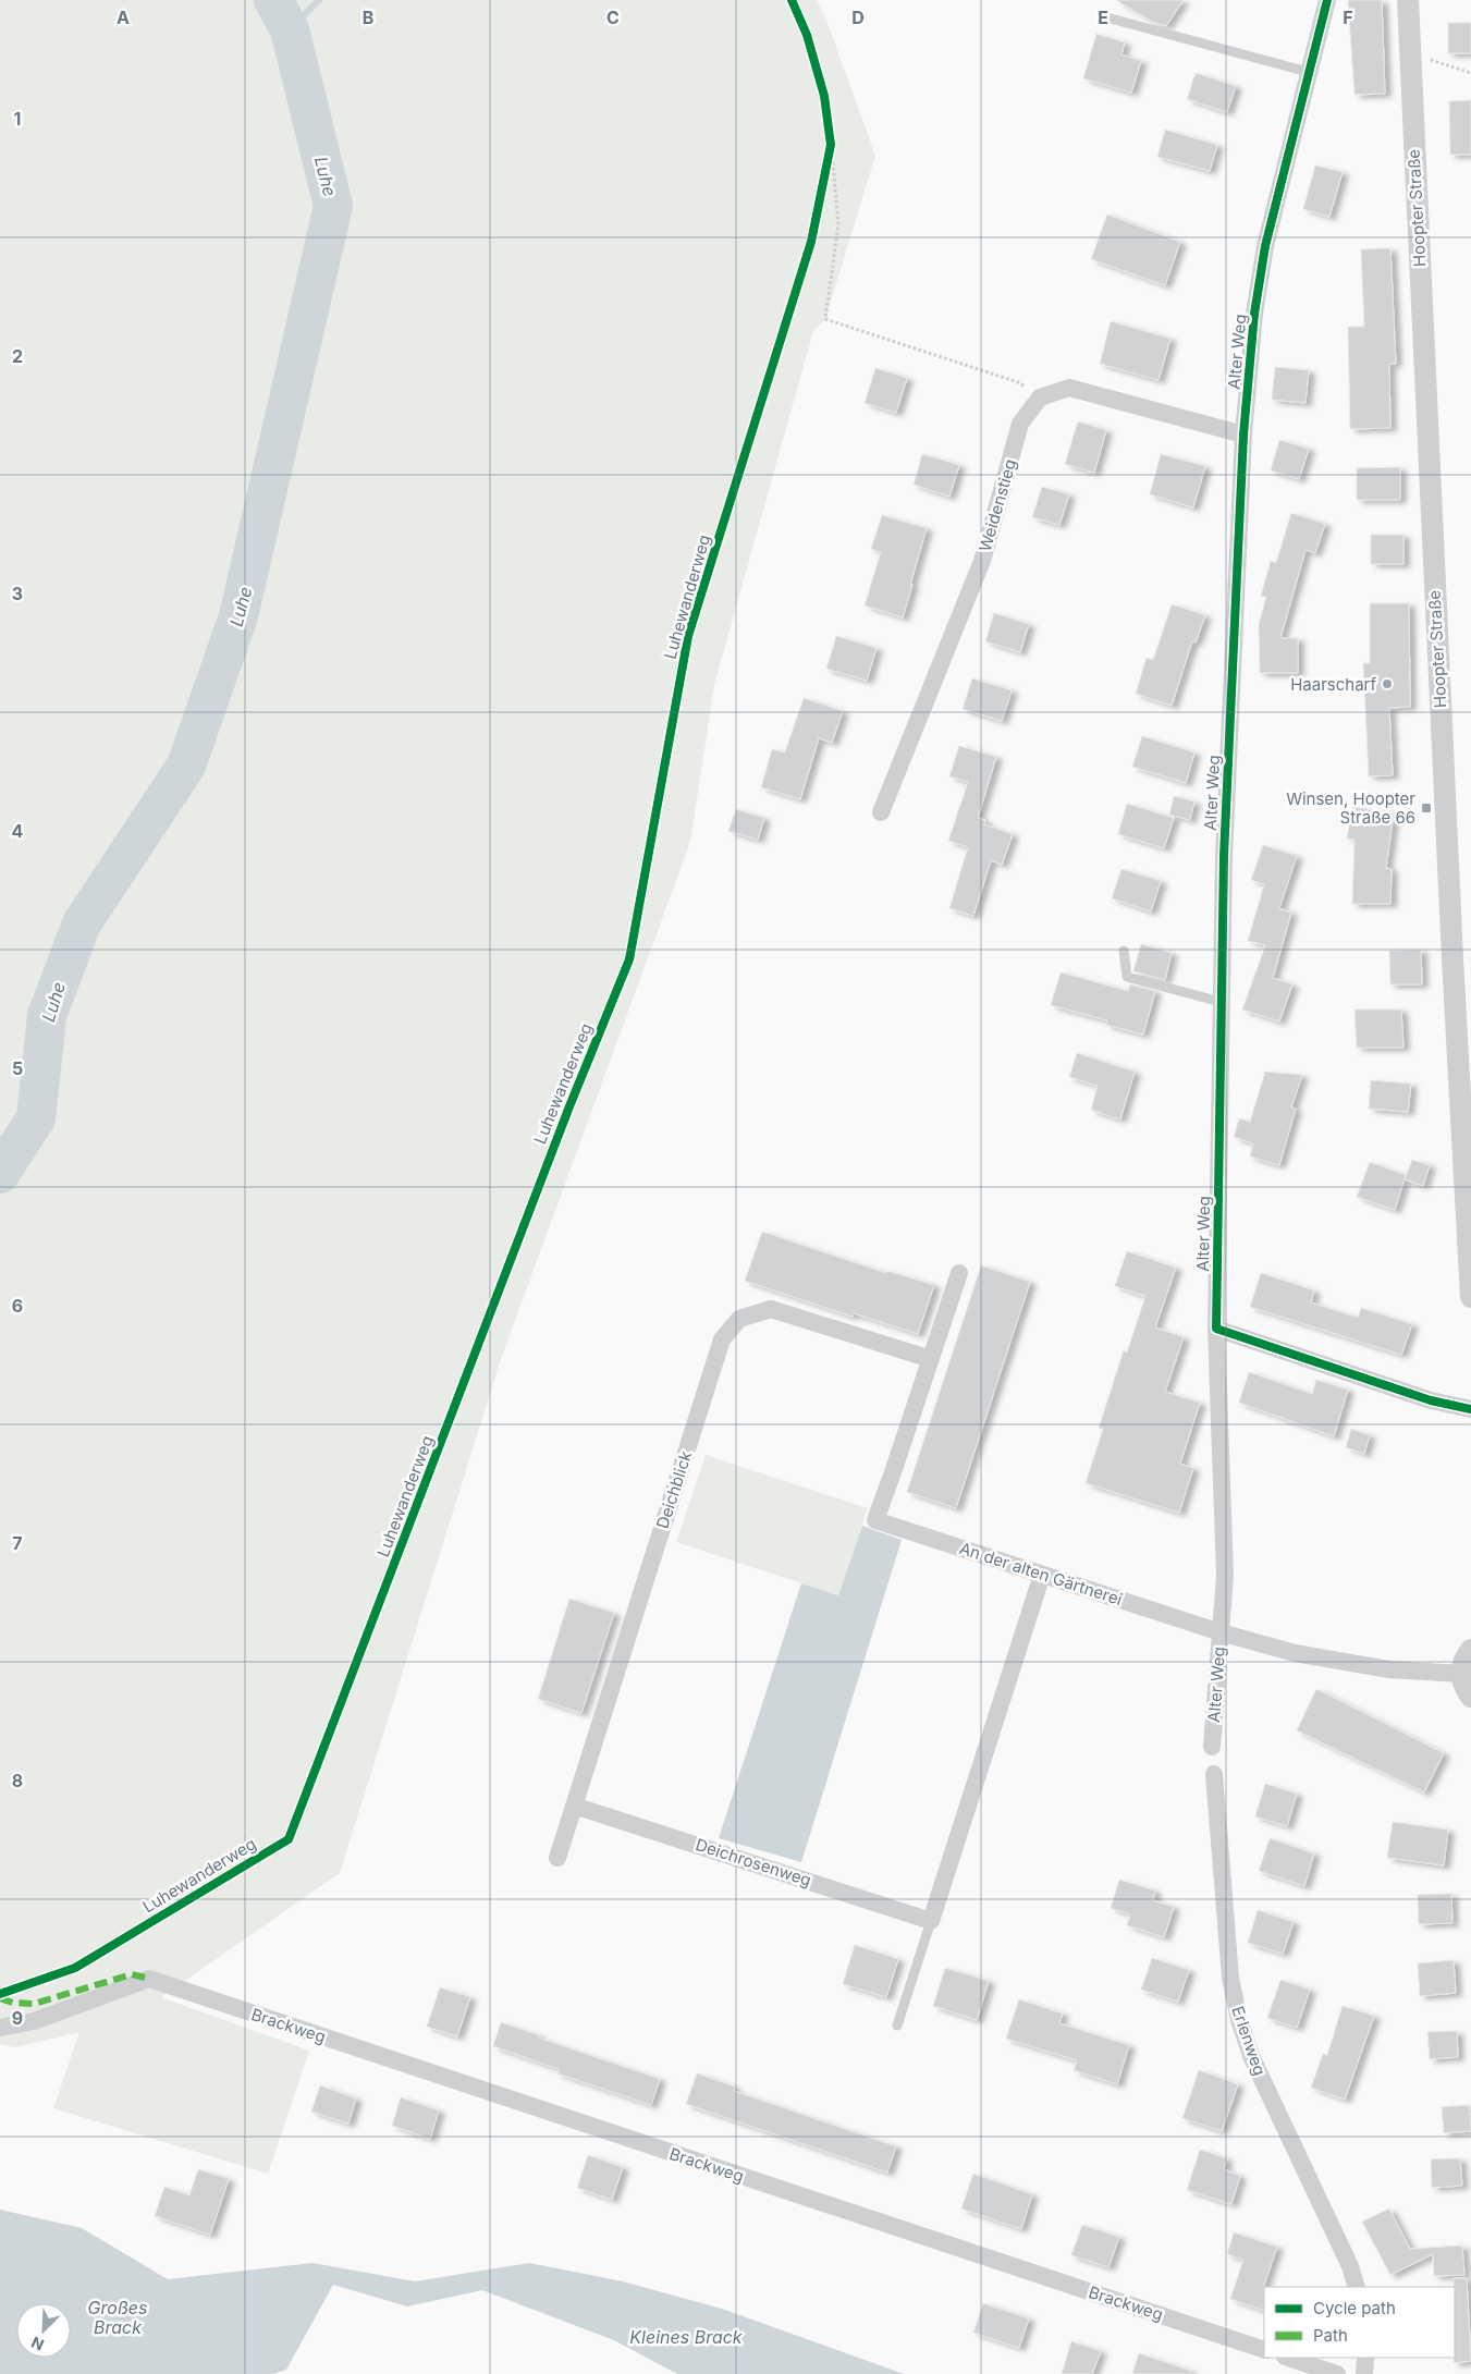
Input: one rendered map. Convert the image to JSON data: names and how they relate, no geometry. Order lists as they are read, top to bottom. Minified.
{"streets":{"street":["Hoopter Straße","Alter Weg","Weidenstieg","Deichblick","An der alten Gärtnerei","Deichrosenweg","Brackweg","Erlenweg"],"cycle path":["Luhewanderweg"]},"crossings":[["Alter Weg","An der alten Gärtnerei"],["Deichblick","An der alten Gärtnerei"],["Deichblick","Deichrosenweg"]],"water":["Luhe","Großes Brack","Kleines Brack"],"places":{"other":["Haarscharf"],"transit":["Winsen, Hoopter Straße 66"]},"legend":["Cycle path","Path"],"north":"bottom left","grid":{"columns":["A","B","C","D","E","F"],"rows":["1","2","3","4","5","6","7","8","9"]}}
